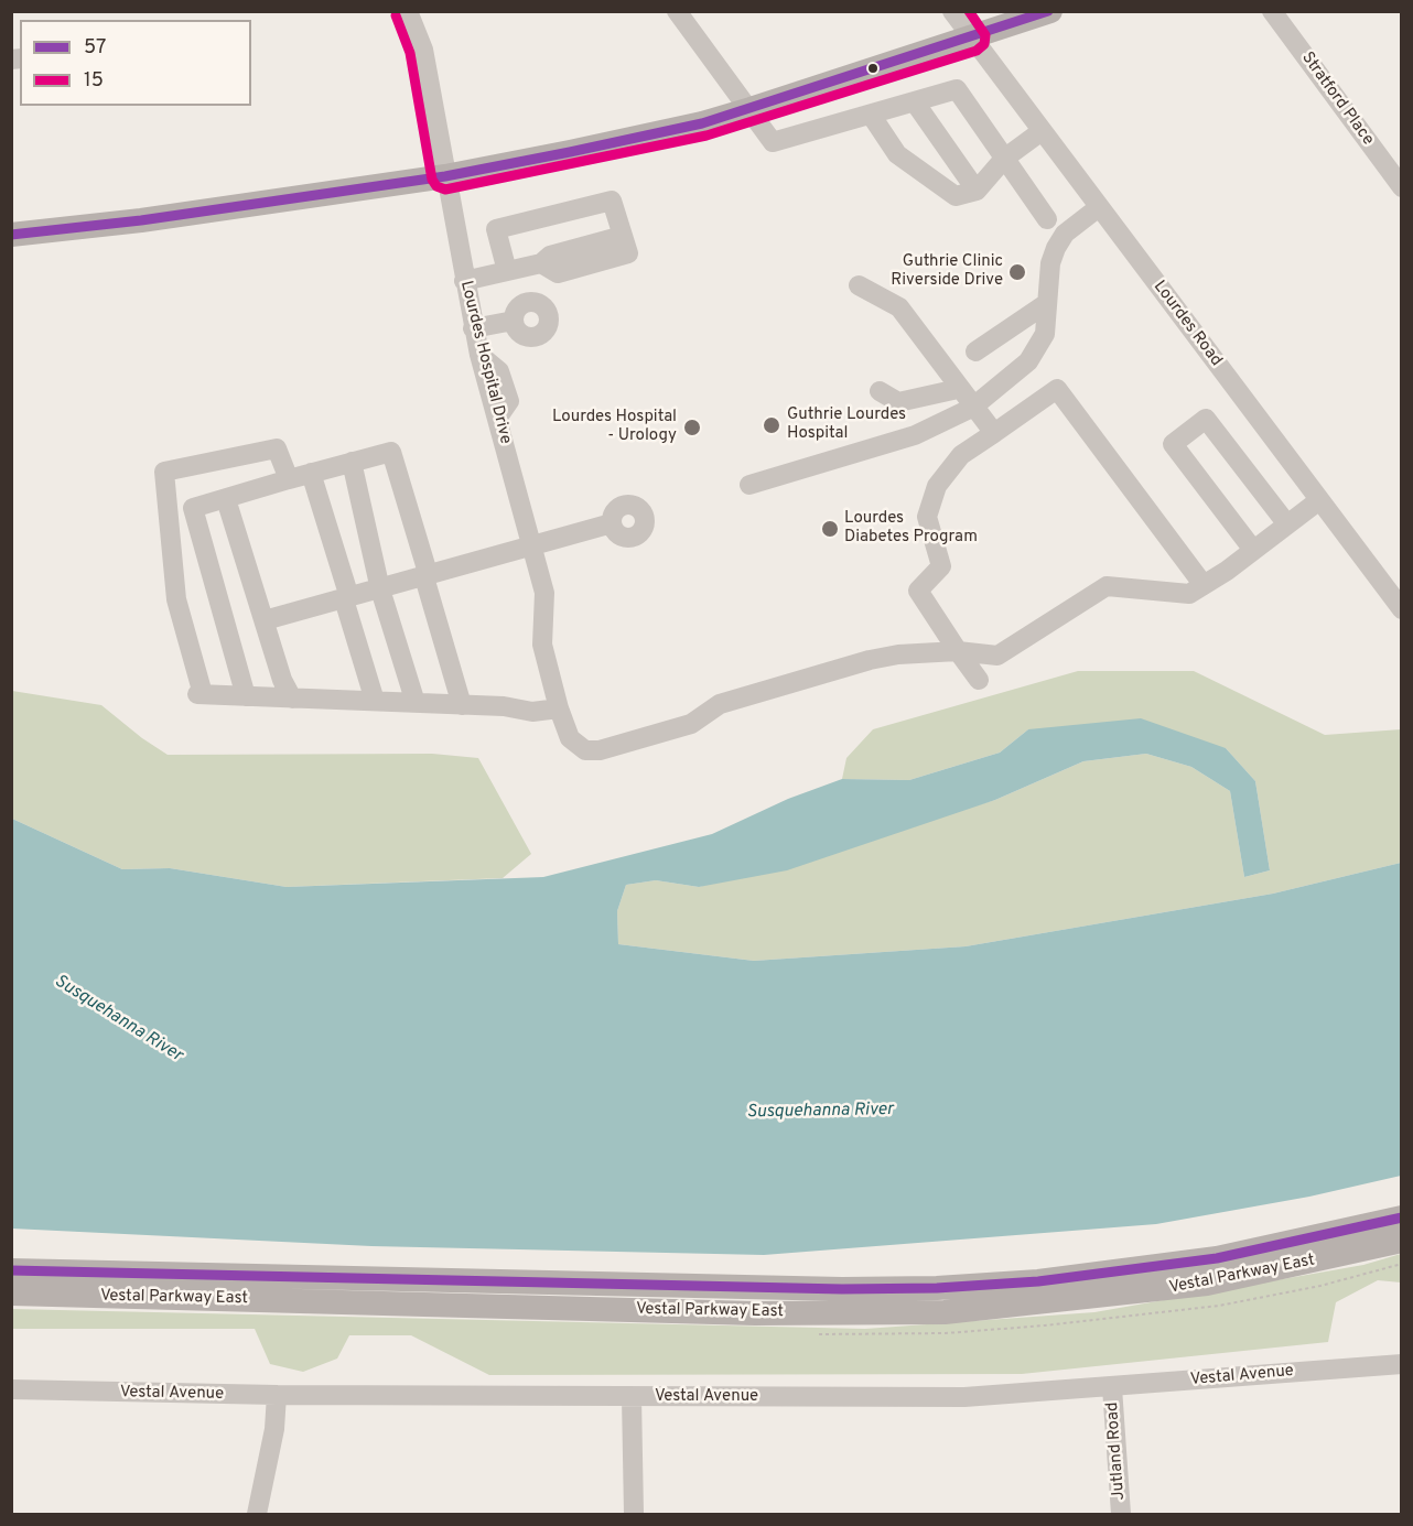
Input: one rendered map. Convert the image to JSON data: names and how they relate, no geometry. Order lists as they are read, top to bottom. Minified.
{"streets":{"main road":["Vestal Parkway East"],"street":["Stratford Place","Lourdes Road","Lourdes Hospital Drive","Vestal Avenue","Jutland Road"]},"crossings":[["Vestal Avenue","Jutland Road"]],"water":["Susquehanna River"],"places":["Guthrie Clinic Riverside Drive","Guthrie Lourdes Hospital","Lourdes Hospital - Urology","Lourdes Diabetes Program"],"lines":["transit line 57","transit line 15"],"legend":["57","15"]}
